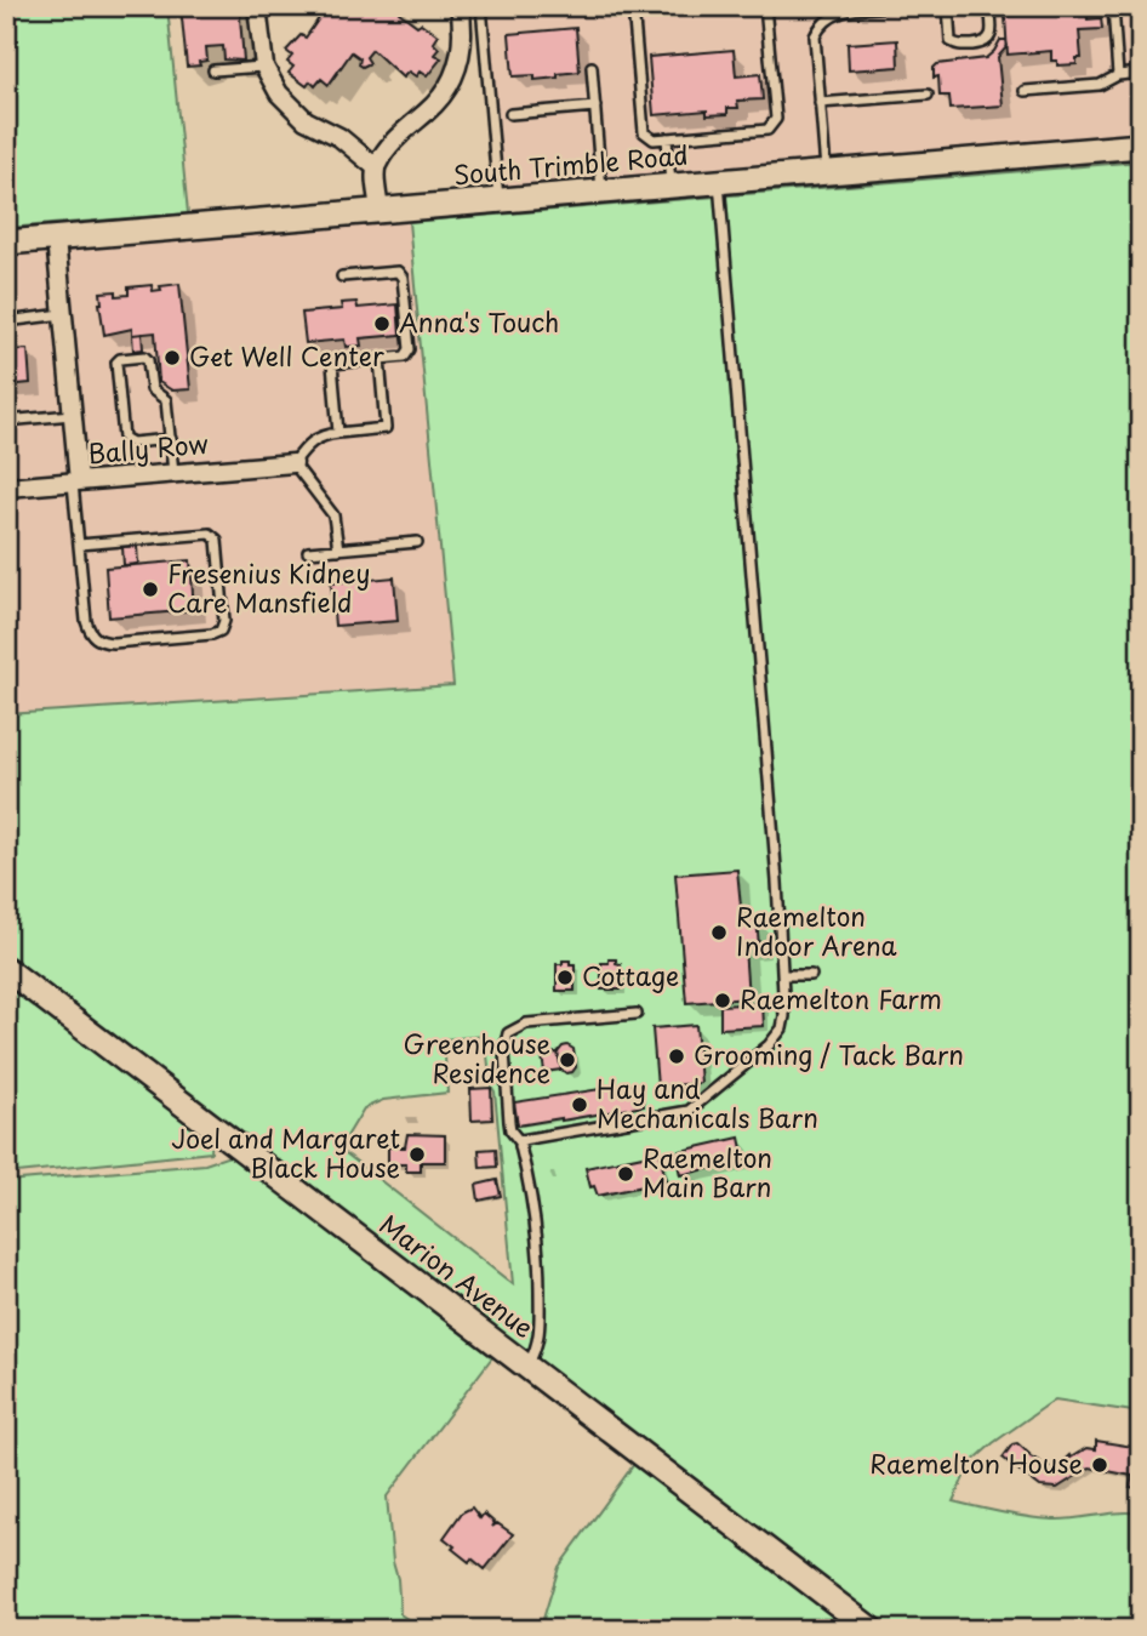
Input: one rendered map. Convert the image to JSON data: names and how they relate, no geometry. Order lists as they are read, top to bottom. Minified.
{"streets":{"main road":["South Trimble Road","Marion Avenue"],"street":["Bally Row"]},"places":["Anna's Touch","Get Well Center","Fresenius Kidney Care Mansfield","Raemelton Indoor Arena","Cottage","Raemelton Farm","Grooming / Tack Barn","Greenhouse Residence","Hay and Mechanicals Barn","Joel and Margaret Black House","Raemelton Main Barn","Raemelton House"]}
